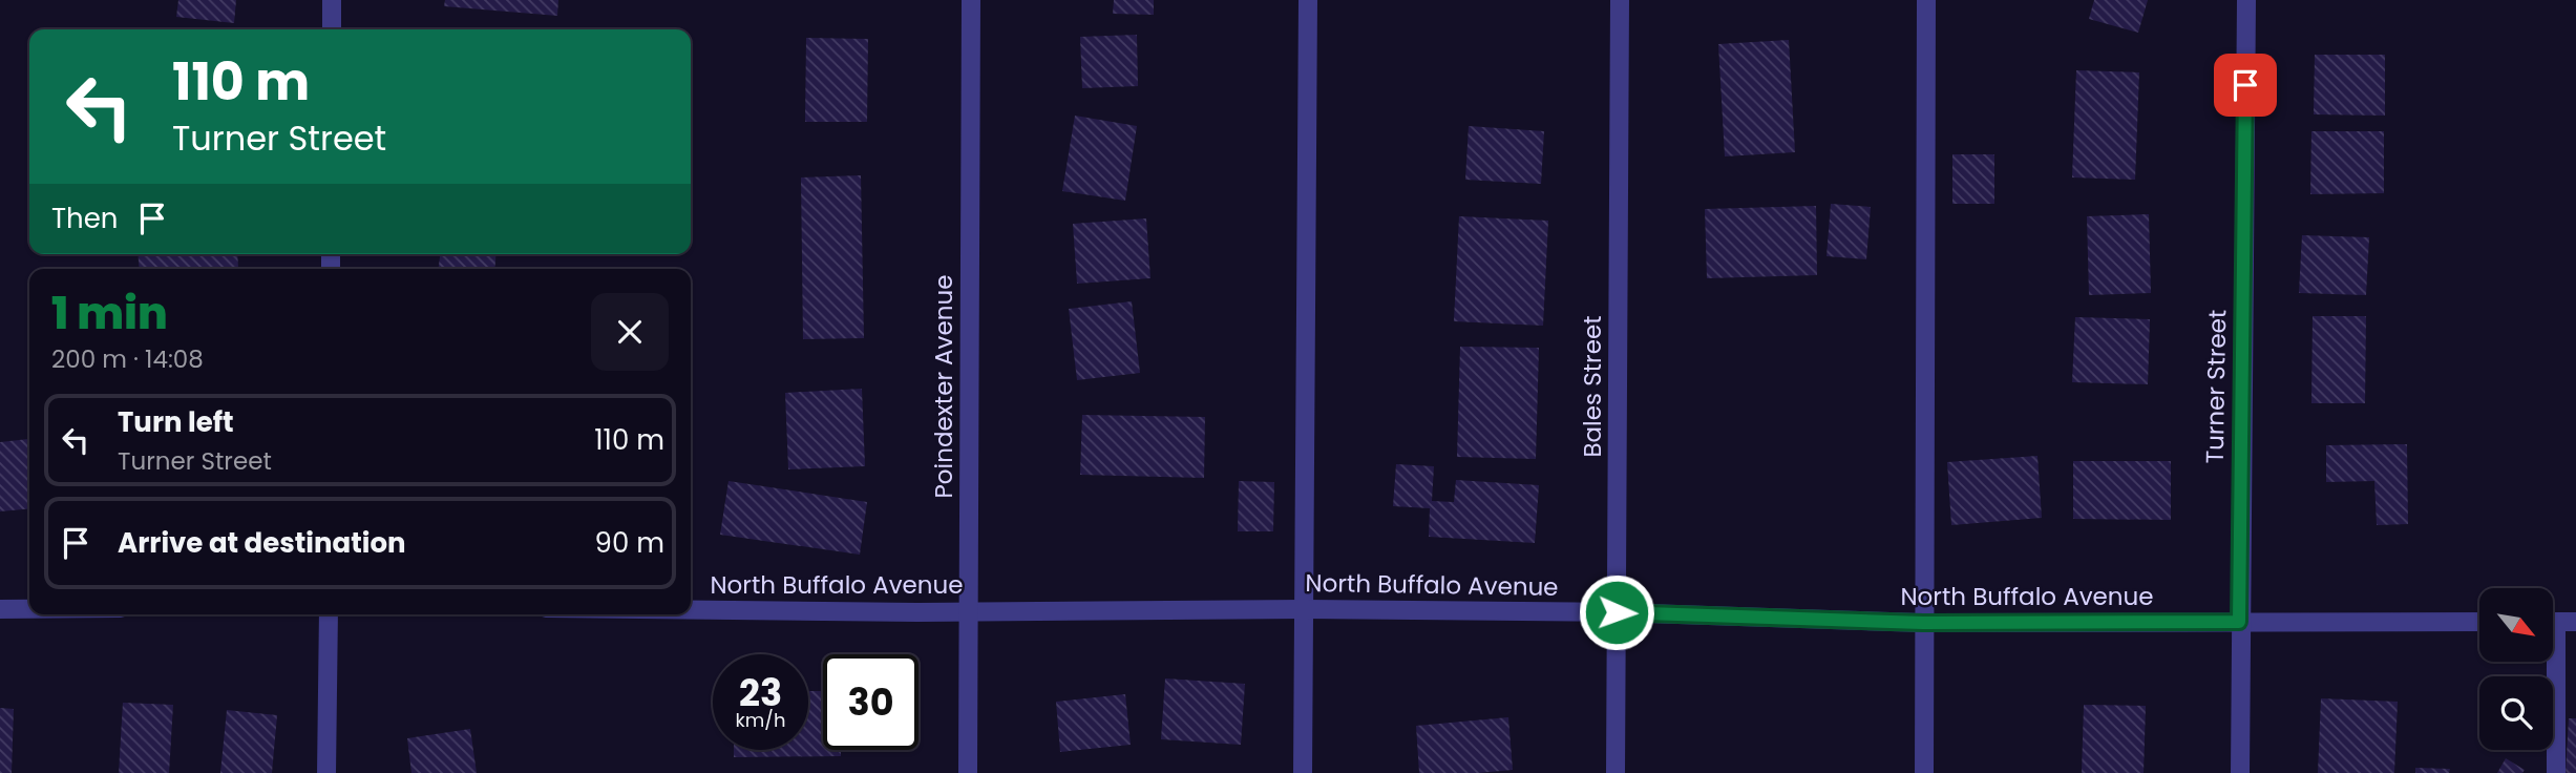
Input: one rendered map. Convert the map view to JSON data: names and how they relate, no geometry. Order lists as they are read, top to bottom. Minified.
{"streets":{"street":["Poindexter Avenue","Bales Street","Turner Street","North Buffalo Avenue"]},"crossings":[["Poindexter Avenue","North Buffalo Avenue"],["Bales Street","North Buffalo Avenue"],["Turner Street","North Buffalo Avenue"]],"north":"bottom right","page":{"turn":["110 m","Turner Street"],"then":"Then","heading":["1 min","200 m · 14:08"],"list":[{"name":"Turn left","note":"Turner Street","value":"110 m"},{"name":"Arrive at destination","value":"90 m"}],"speed":"23 km/h","limit":"30"}}
